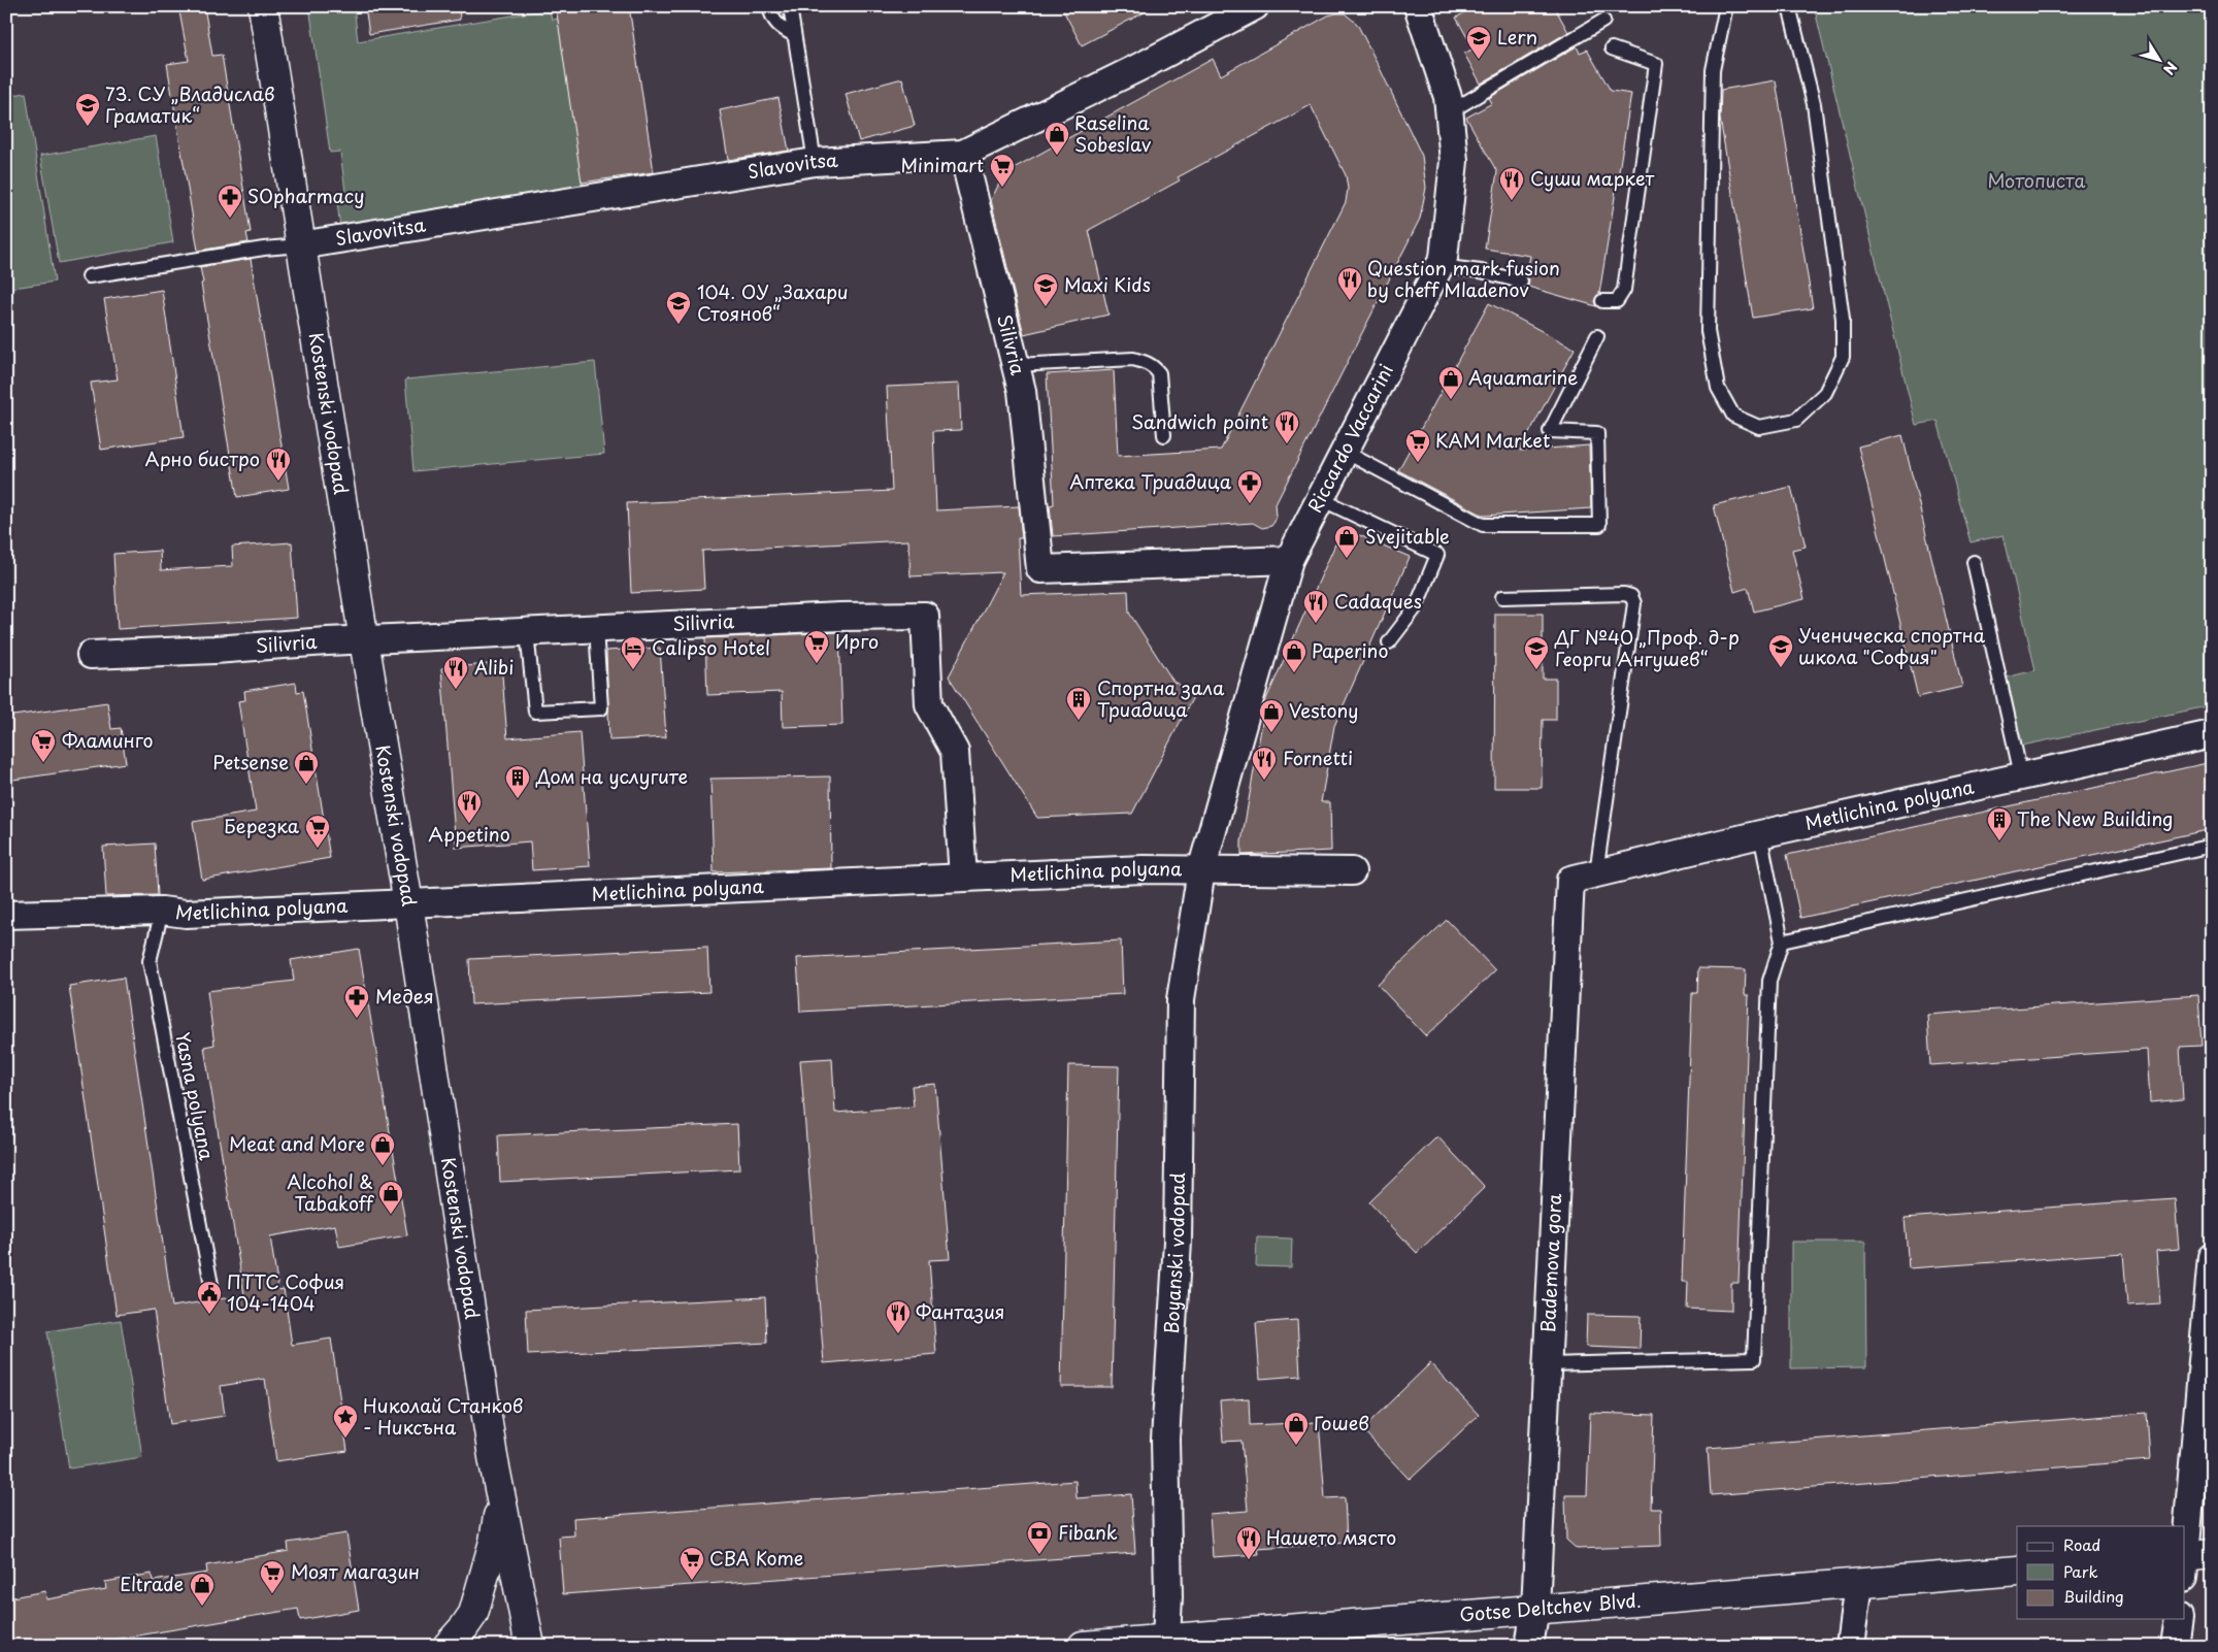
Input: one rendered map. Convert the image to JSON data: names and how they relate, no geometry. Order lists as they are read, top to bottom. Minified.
{"streets":{"street":["Slavovitsa","Silivria","Kostenski vodopad","Riccardo Vaccarini","Metlichina polyana","Boyanski vodopad","Bademova gora","Gotse Deltchev Blvd."],"lane":["Yasna polyana"]},"crossings":[["Slavovitsa","Silivria"],["Slavovitsa","Kostenski vodopad"],["Silivria","Kostenski vodopad"],["Silivria","Riccardo Vaccarini"],["Silivria","Metlichina polyana"],["Kostenski vodopad","Metlichina polyana"],["Riccardo Vaccarini","Metlichina polyana"],["Riccardo Vaccarini","Boyanski vodopad"],["Metlichina polyana","Yasna polyana"],["Metlichina polyana","Boyanski vodopad"],["Metlichina polyana","Bademova gora"],["Boyanski vodopad","Gotse Deltchev Blvd."],["Bademova gora","Gotse Deltchev Blvd."]],"parks":["Мотописта"],"places":{"school or university":["Lern","73. СУ „Владислав Граматик“","Maxi Kids","104. ОУ „Захари Стоянов“","Ученическа спортна школа \"София\"","ДГ №40 „Проф. д-р Георги Ангушев“"],"shop":["Raselina Sobeslav","Aquamarine","Svejitable","Paperino","Vestony","Petsense","Meat and More","Alcohol & Tabakoff","Гошев","Eltrade"],"supermarket":["Minimart","KAM Market","Ирго","Фламинго","Березка","CBA Kome","Моят магазин"],"restaurant":["Суши маркет","Question mark fusion by cheff Mladenov","Sandwich point","Арно бистро","Cadaques","Alibi","Fornetti","Appetino","Фантазия","Нашето място"],"pharmacy":["SOpharmacy","Аптека Триадица","Медея"],"hotel":["Calipso Hotel"],"building":["Спортна зала Триадица","Дом на услугите","The New Building"],"public building":["ПТТС София 104-1404"],"place":["Николай Станков - Никсъна"],"bank":["Fibank"]},"legend":["Road","Park","Building"],"north":"bottom right"}
